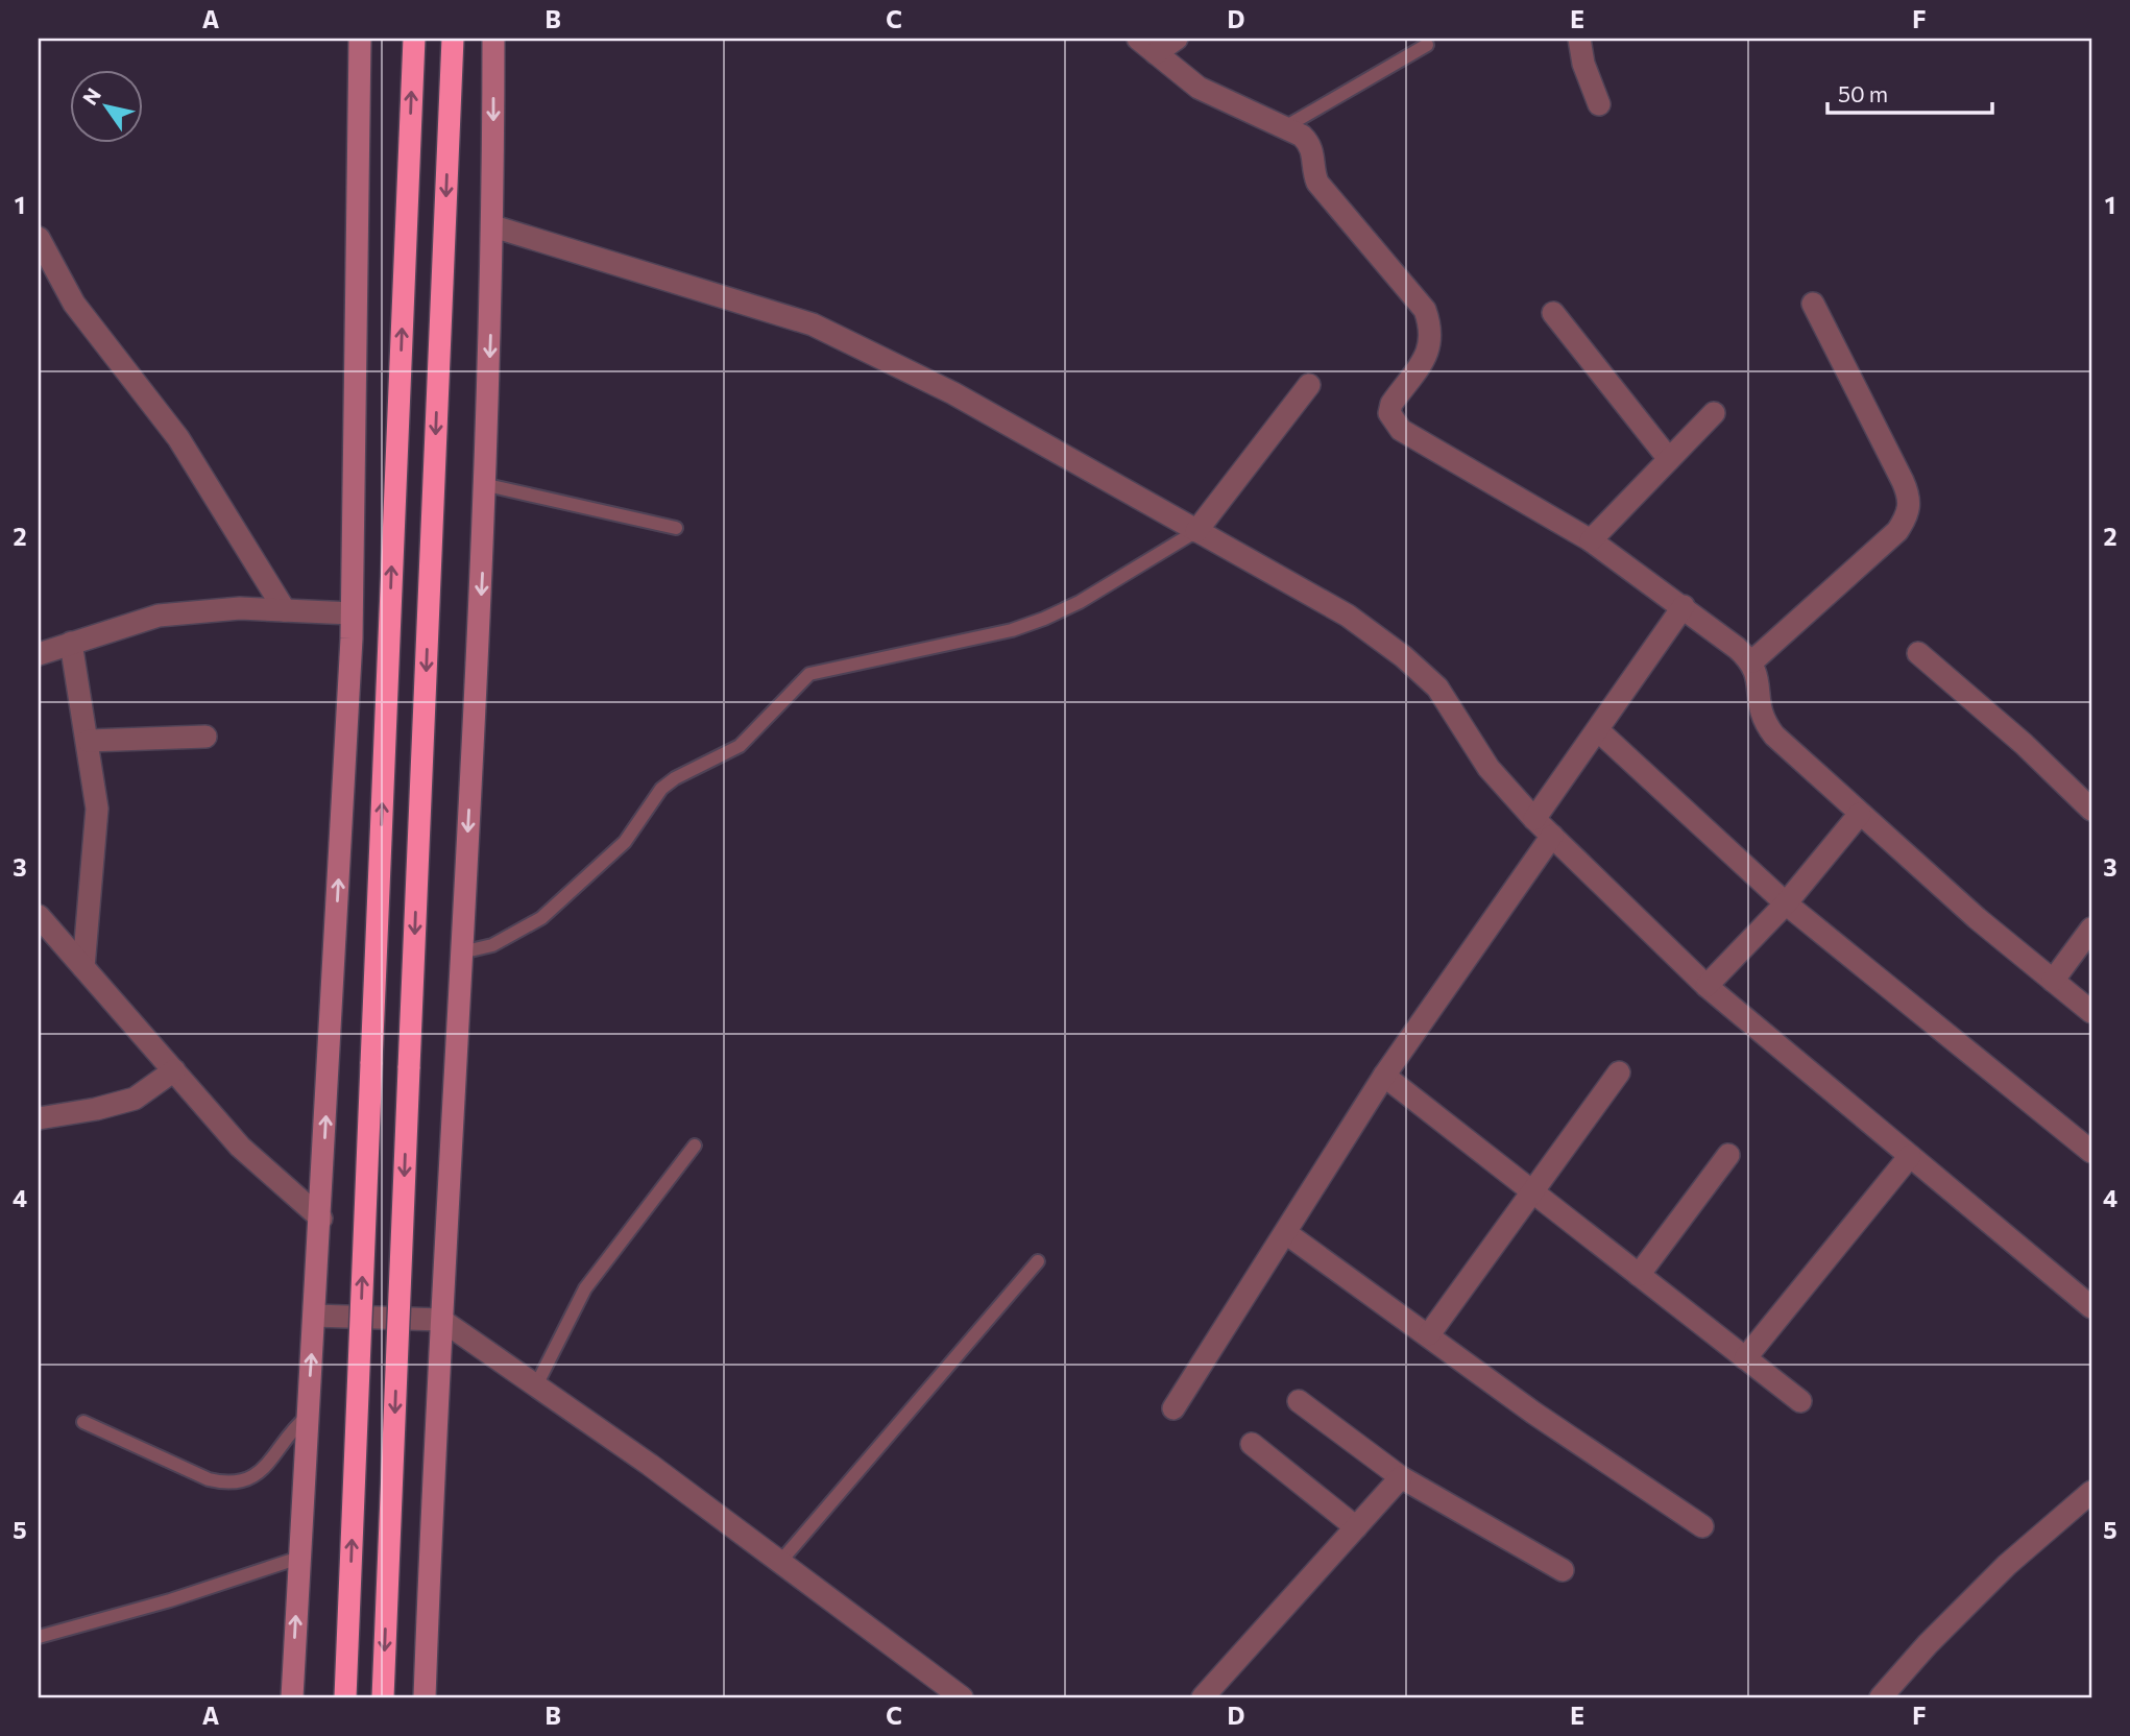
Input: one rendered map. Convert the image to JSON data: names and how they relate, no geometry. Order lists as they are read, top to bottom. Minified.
{"scale_bar":"50 m","north":"top left","grid":{"columns":["A","B","C","D","E","F"],"rows":["1","2","3","4","5"]}}
